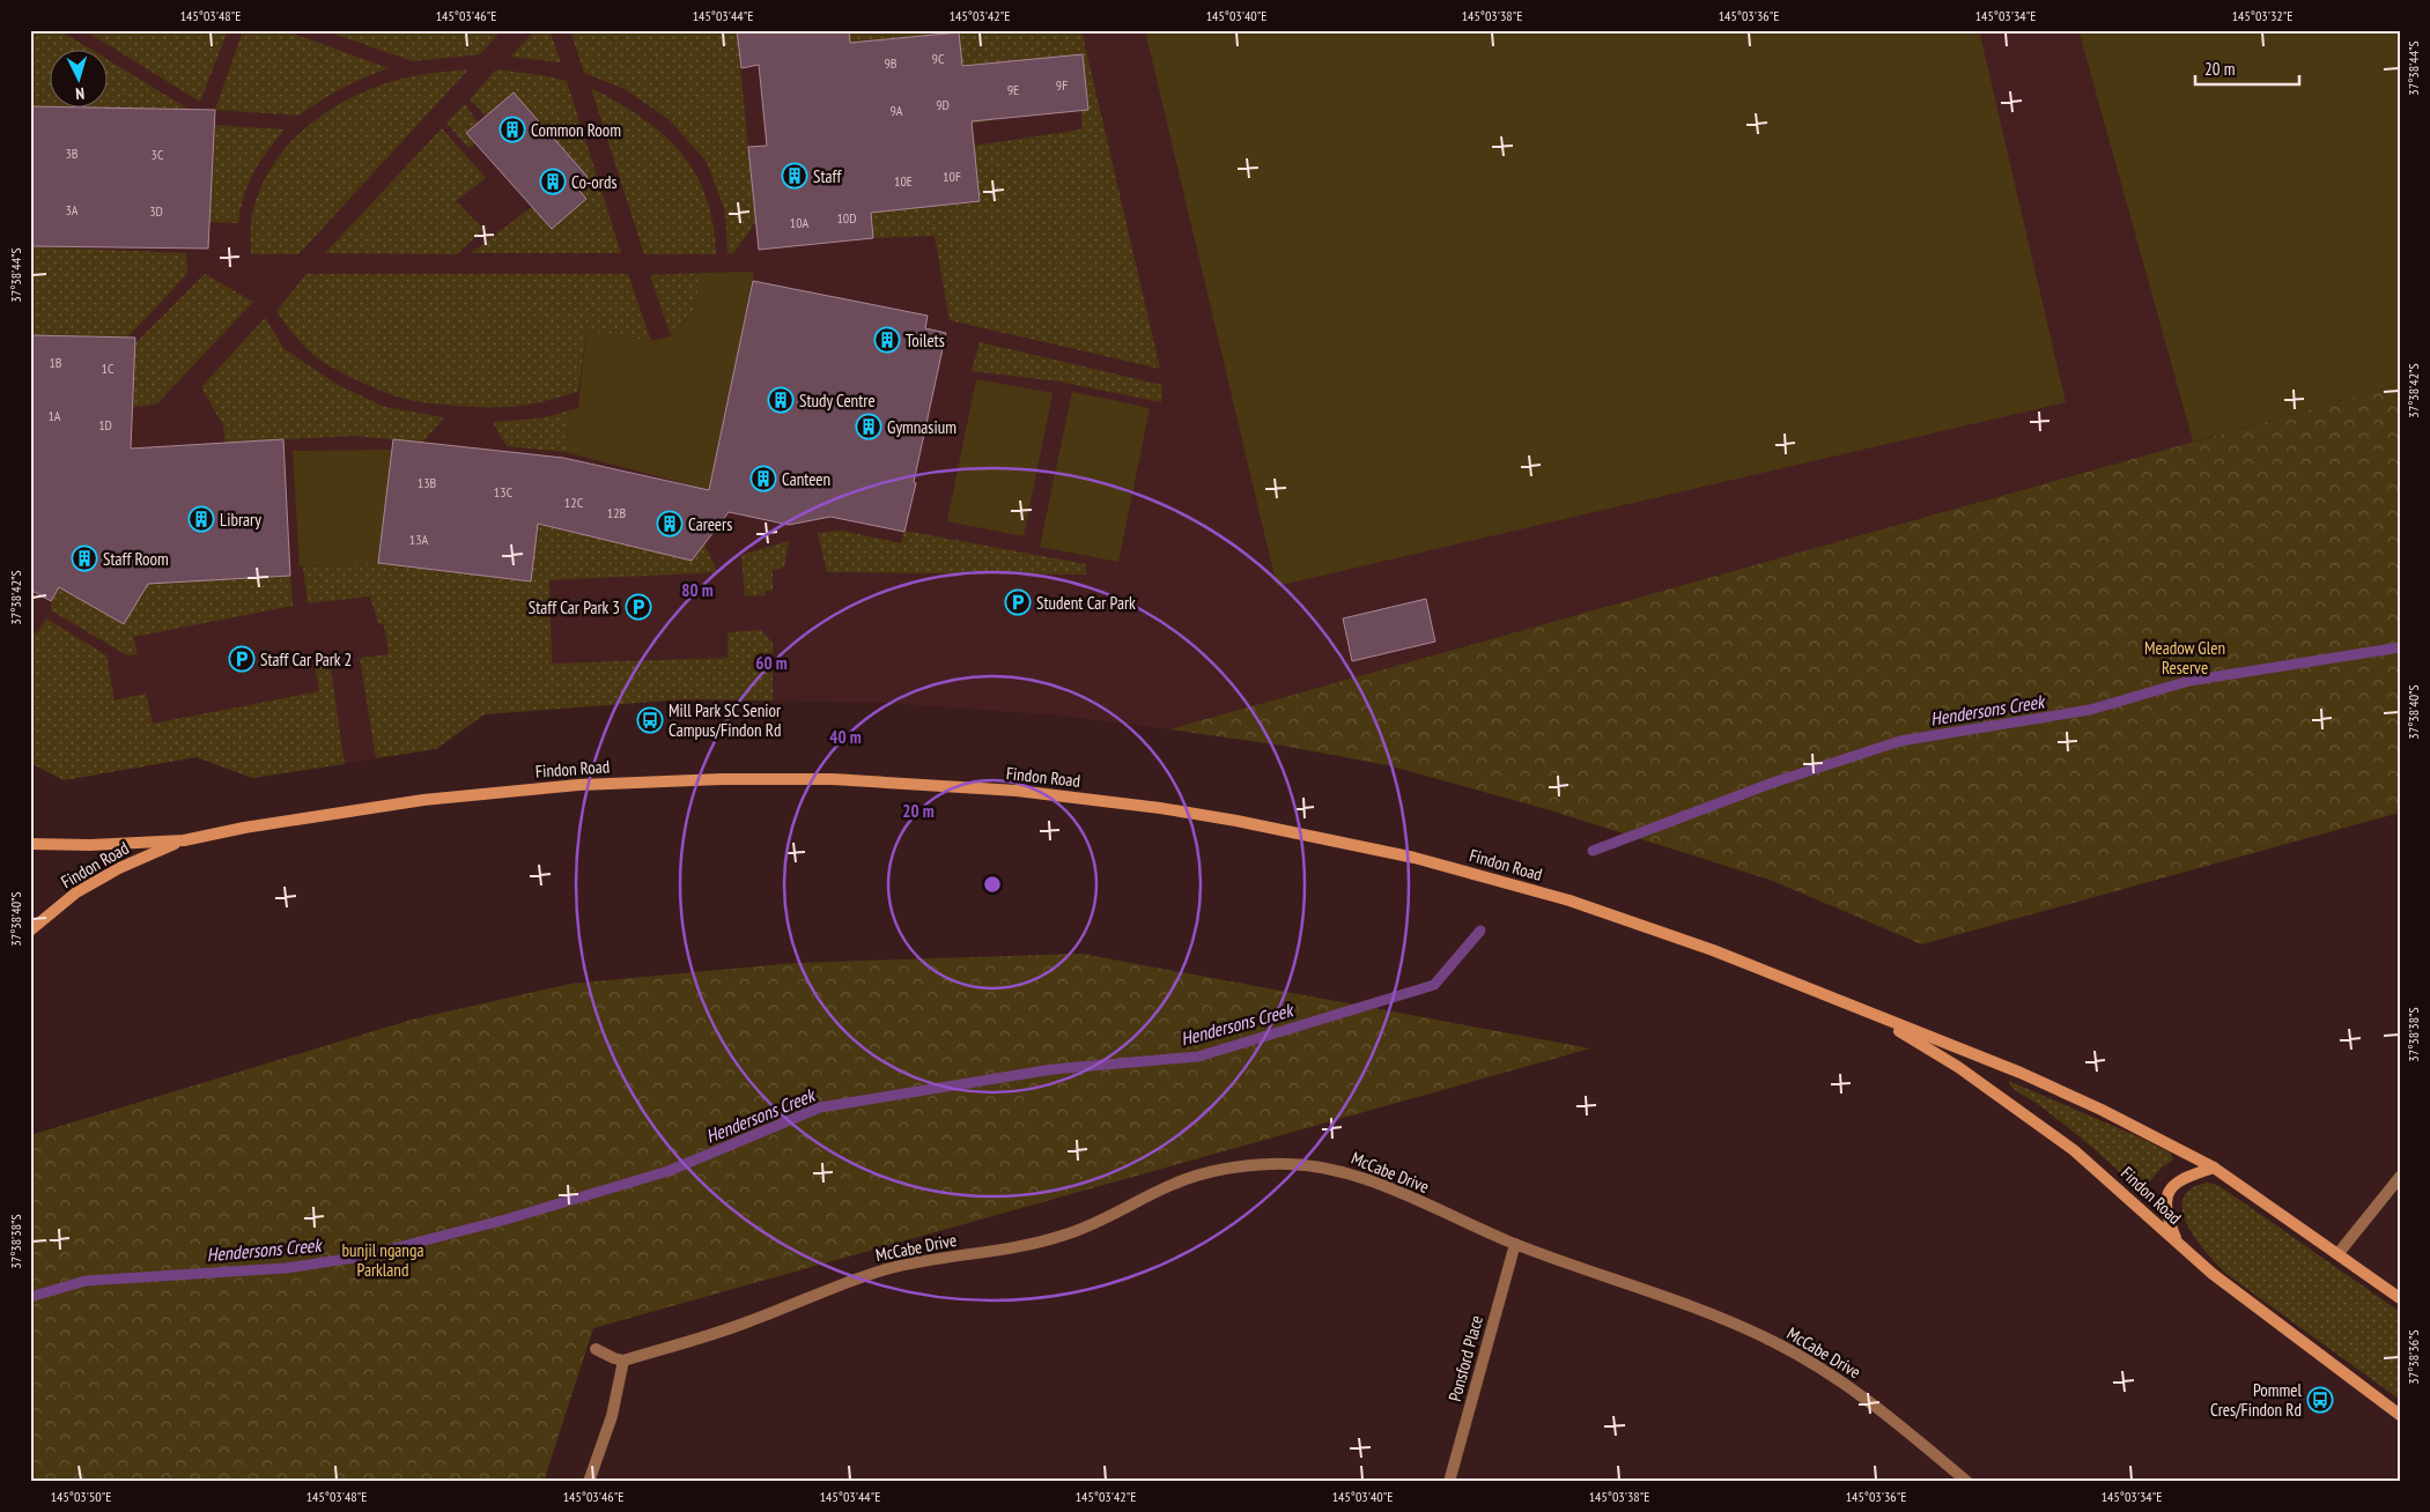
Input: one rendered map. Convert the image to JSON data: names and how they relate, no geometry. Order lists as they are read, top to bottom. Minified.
{"streets":{"main road":["Findon Road"],"street":["McCabe Drive","Ponsford Place"]},"crossings":[["McCabe Drive","Ponsford Place"]],"water":["Hendersons Creek"],"parks":["Meadow Glen Reserve","bunjil nganga Parkland"],"places":{"building":["Common Room","Staff","Co-ords","Toilets","Study Centre","Gymnasium","Canteen","Library","Careers","Staff Room"],"parking":["Student Car Park","Staff Car Park 3","Staff Car Park 2"],"bus stop":["Mill Park SC Senior Campus/Findon Rd","Pommel Cres/Findon Rd"]},"house_numbers":["9C","9B","9F","9E","9D","9A","3B","3C","10F","10E","3A","3D","10D","10A","1B","1C","1A","1D","13B","13C","12C","12B","13A"],"scale_bar":"20 m","north":"bottom","coordinates":["145°03'48\"E","145°03'46\"E","145°03'44\"E","145°03'42\"E","145°03'40\"E","145°03'38\"E","145°03'36\"E","145°03'34\"E","145°03'32\"E","37°38'44\"S","37°38'42\"S","37°38'40\"S","37°38'38\"S","37°38'36\"S","145°03'50\"E"],"rings":["80 m","60 m","40 m","20 m"]}
